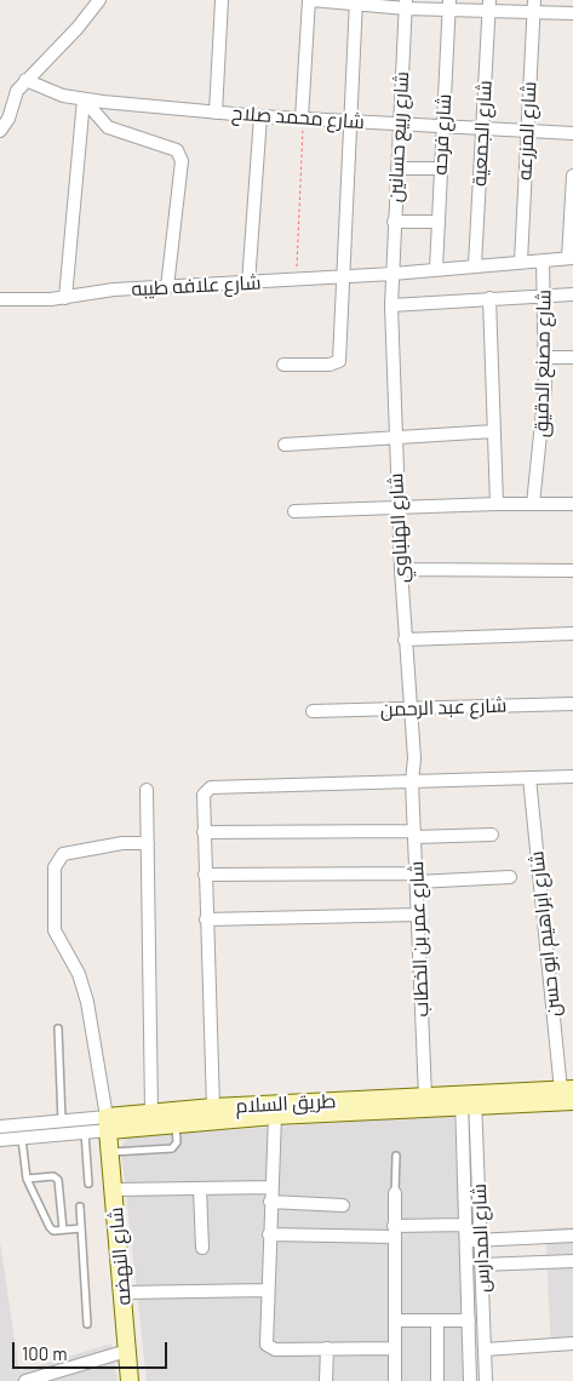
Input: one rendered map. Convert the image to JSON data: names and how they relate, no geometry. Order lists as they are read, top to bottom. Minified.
{"streets":{"main road":["طريق السلام","شارع النهضه"],"street":["شارع محمد صلاح","شارع المزرعه","شارع الجمعية","شارع فرحه","شارع ربيع حسانين","شارع علافه طيبه","شارع مصنع الدقيق","شارع الهلباوي","شارع عبد الرحمن","شارع ابراهيم ابو حسن","شارع عمر بن الخطاب","شارع المدارس"]},"crossings":[["شارع محمد صلاح","شارع المزرعه"],["شارع محمد صلاح","شارع الجمعية"],["شارع محمد صلاح","شارع فرحه"],["شارع محمد صلاح","شارع ربيع حسانين"],["شارع المزرعه","شارع علافه طيبه"],["شارع الجمعية","شارع علافه طيبه"],["شارع فرحه","شارع علافه طيبه"],["شارع ربيع حسانين","شارع علافه طيبه"],["شارع ربيع حسانين","شارع الهلباوي"],["شارع علافه طيبه","شارع مصنع الدقيق"],["شارع علافه طيبه","شارع الهلباوي"],["شارع الهلباوي","شارع عبد الرحمن"],["شارع الهلباوي","شارع عمر بن الخطاب"],["شارع ابراهيم ابو حسن","طريق السلام"],["شارع عمر بن الخطاب","طريق السلام"],["طريق السلام","شارع المدارس"],["طريق السلام","شارع النهضه"]],"scale_bar":"100 m"}
